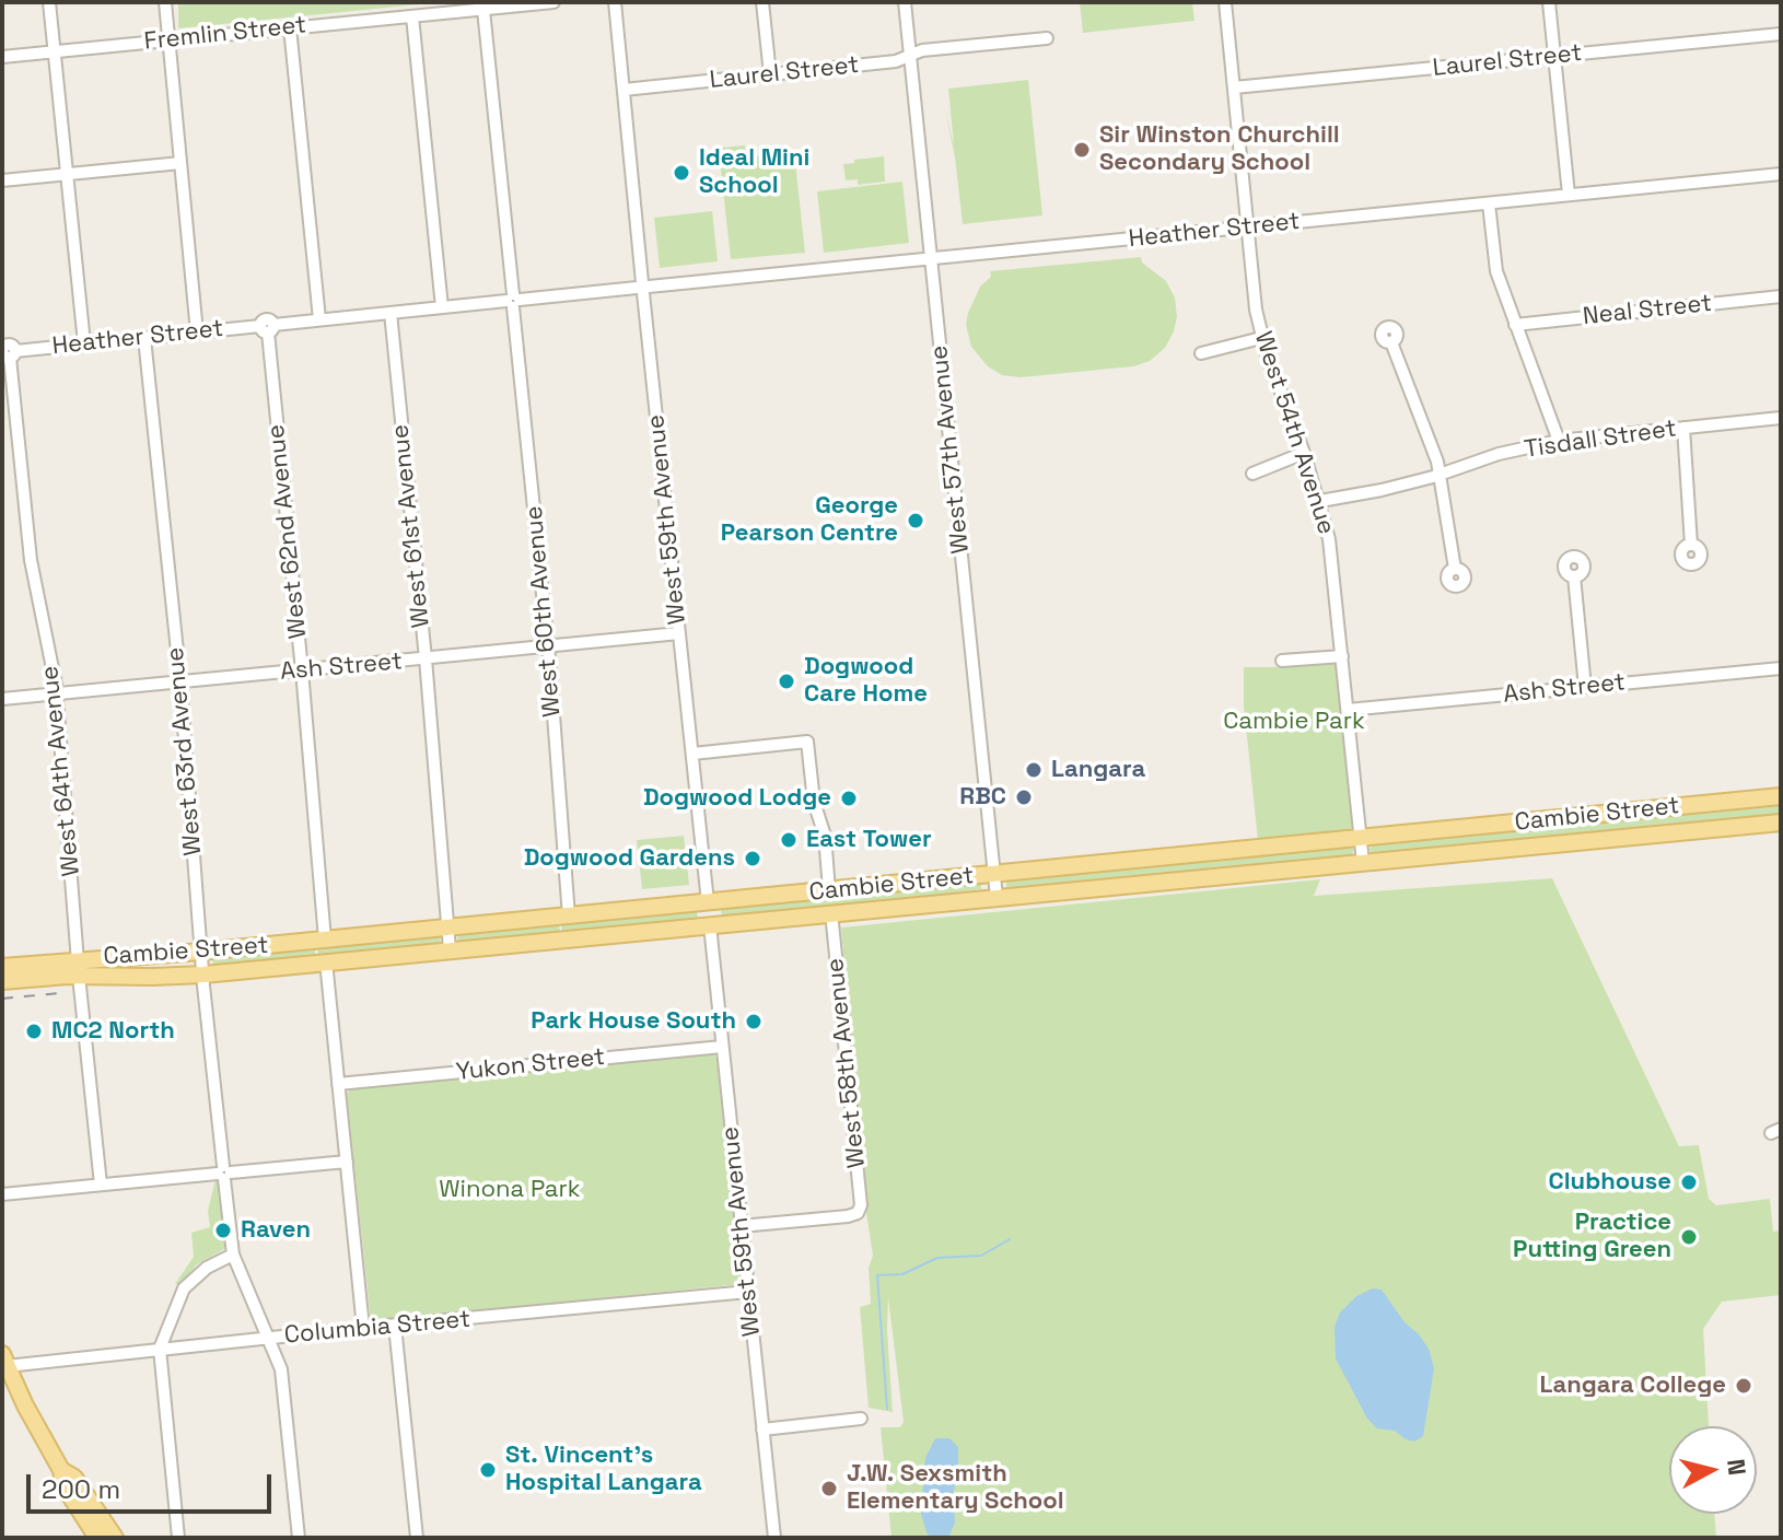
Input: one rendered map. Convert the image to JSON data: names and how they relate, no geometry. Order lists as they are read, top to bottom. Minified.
{"streets":{"main road":["Cambie Street"],"street":["Fremlin Street","Laurel Street","Heather Street","Neal Street","West 54th Avenue","Tisdall Street","West 57th Avenue","West 59th Avenue","West 61st Avenue","West 62nd Avenue","West 60th Avenue","Ash Street","West 63rd Avenue","West 64th Avenue","West 58th Avenue","Yukon Street","Columbia Street"]},"crossings":[["Fremlin Street","West 60th Avenue"],["Laurel Street","West 54th Avenue"],["Laurel Street","West 57th Avenue"],["Laurel Street","West 59th Avenue"],["Heather Street","West 54th Avenue"],["Heather Street","West 57th Avenue"],["Heather Street","West 59th Avenue"],["Heather Street","West 61st Avenue"],["Heather Street","West 62nd Avenue"],["Heather Street","West 60th Avenue"],["Heather Street","West 63rd Avenue"],["Heather Street","West 64th Avenue"],["West 54th Avenue","Tisdall Street"],["West 54th Avenue","Ash Street"],["West 54th Avenue","Cambie Street"],["West 57th Avenue","Cambie Street"],["West 59th Avenue","Ash Street"],["West 59th Avenue","Cambie Street"],["West 59th Avenue","West 58th Avenue"],["West 59th Avenue","Yukon Street"],["West 59th Avenue","Columbia Street"],["West 61st Avenue","Ash Street"],["West 61st Avenue","Cambie Street"],["West 62nd Avenue","Ash Street"],["West 62nd Avenue","Cambie Street"],["West 60th Avenue","Ash Street"],["West 60th Avenue","Cambie Street"],["Ash Street","West 63rd Avenue"],["Ash Street","West 64th Avenue"],["West 63rd Avenue","Cambie Street"],["West 63rd Avenue","Columbia Street"],["West 64th Avenue","Cambie Street"],["Cambie Street","West 58th Avenue"]],"parks":["Cambie Park","Winona Park"],"places":["Sir Winston Churchill Secondary School","Ideal Mini School","George Pearson Centre","Dogwood Care Home","Langara","RBC","Dogwood Lodge","East Tower","Dogwood Gardens","Park House South","MC2 North","Clubhouse","Raven","Practice Putting Green","Langara College","St. Vincent's Hospital Langara","J.W. Sexsmith Elementary School"],"scale_bar":"200 m","north":"right"}
